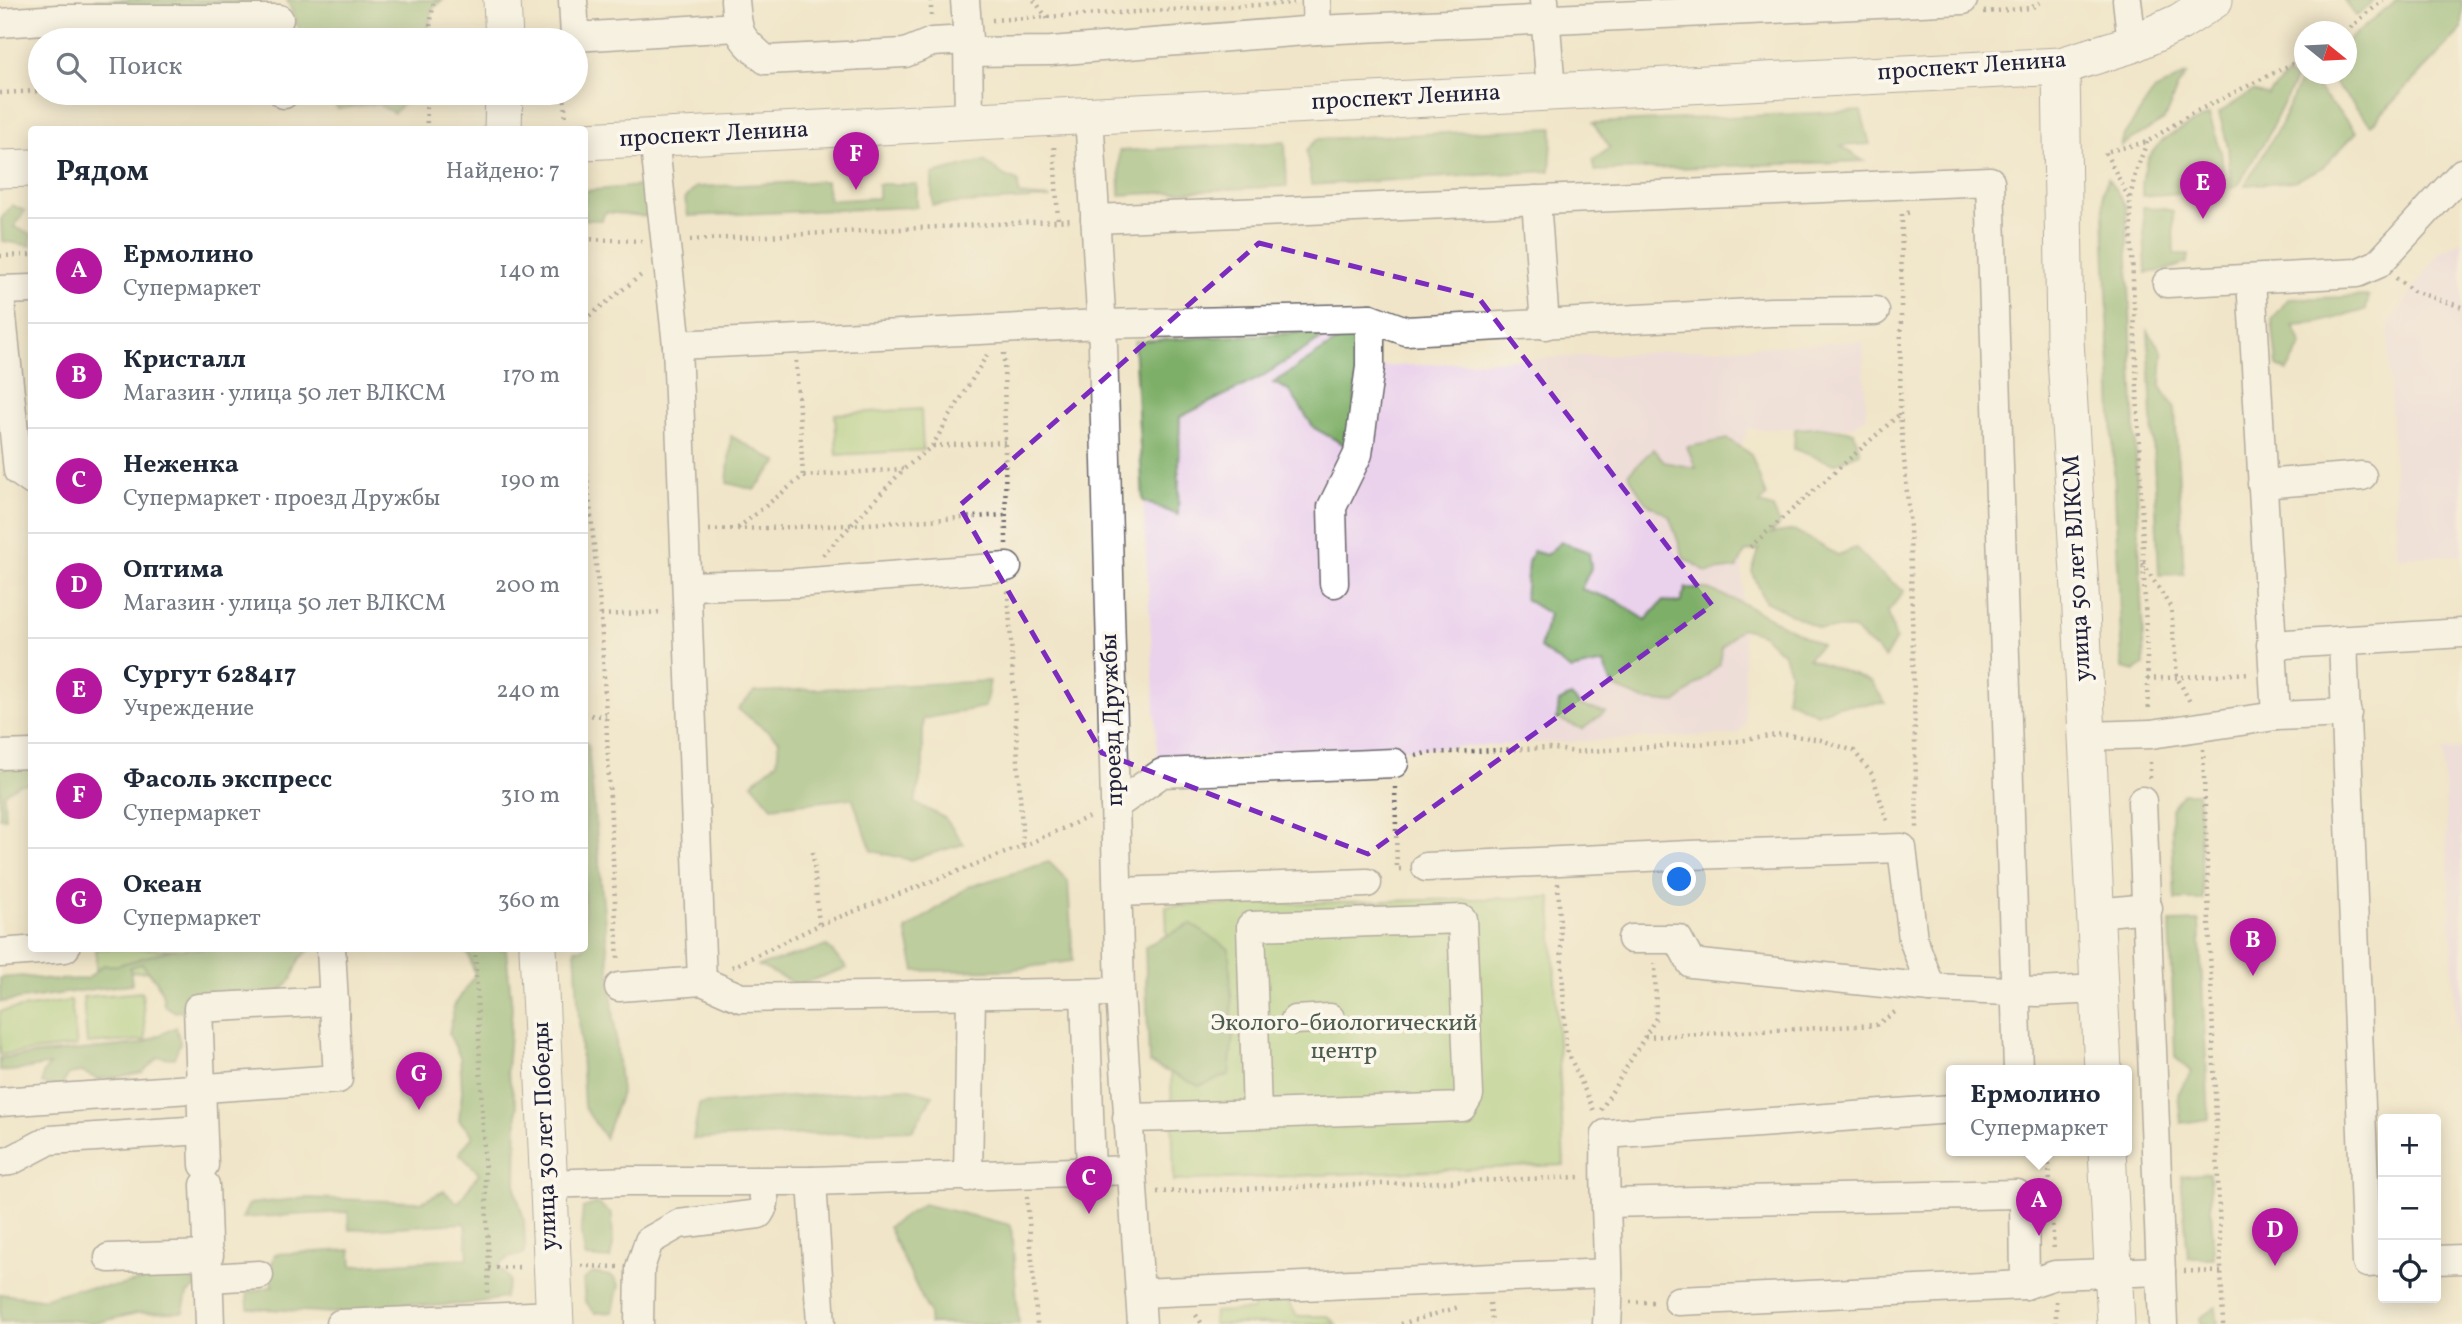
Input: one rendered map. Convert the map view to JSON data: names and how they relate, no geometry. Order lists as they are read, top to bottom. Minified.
{"streets":{"main road":["проспект Ленина","улица 50 лет ВЛКСМ","улица 30 лет Победы"],"street":["проезд Дружбы"]},"crossings":[["проспект Ленина","улица 50 лет ВЛКСМ"],["проспект Ленина","проезд Дружбы"]],"parks":["Эколого-биологический центр"],"north":"right","page":{"search":"Поиск","heading":["Рядом","Найдено: 7"],"pins":["F","E","B","G","C","A","D"],"list":[{"mark":"A","name":"Ермолино","note":"Супермаркет","value":"140 m"},{"mark":"B","name":"Кристалл","note":"Магазин · улица 50 лет ВЛКСМ","value":"170 m"},{"mark":"C","name":"Неженка","note":"Супермаркет · проезд Дружбы","value":"190 m"},{"mark":"D","name":"Оптима","note":"Магазин · улица 50 лет ВЛКСМ","value":"200 m"},{"mark":"E","name":"Сургут 628417","note":"Учреждение","value":"240 m"},{"mark":"F","name":"Фасоль экспресс","note":"Супермаркет","value":"310 m"},{"mark":"G","name":"Океан","note":"Супермаркет","value":"360 m"}],"popup":["Ермолино","Супермаркет"],"map_buttons":["+","−"]}}
